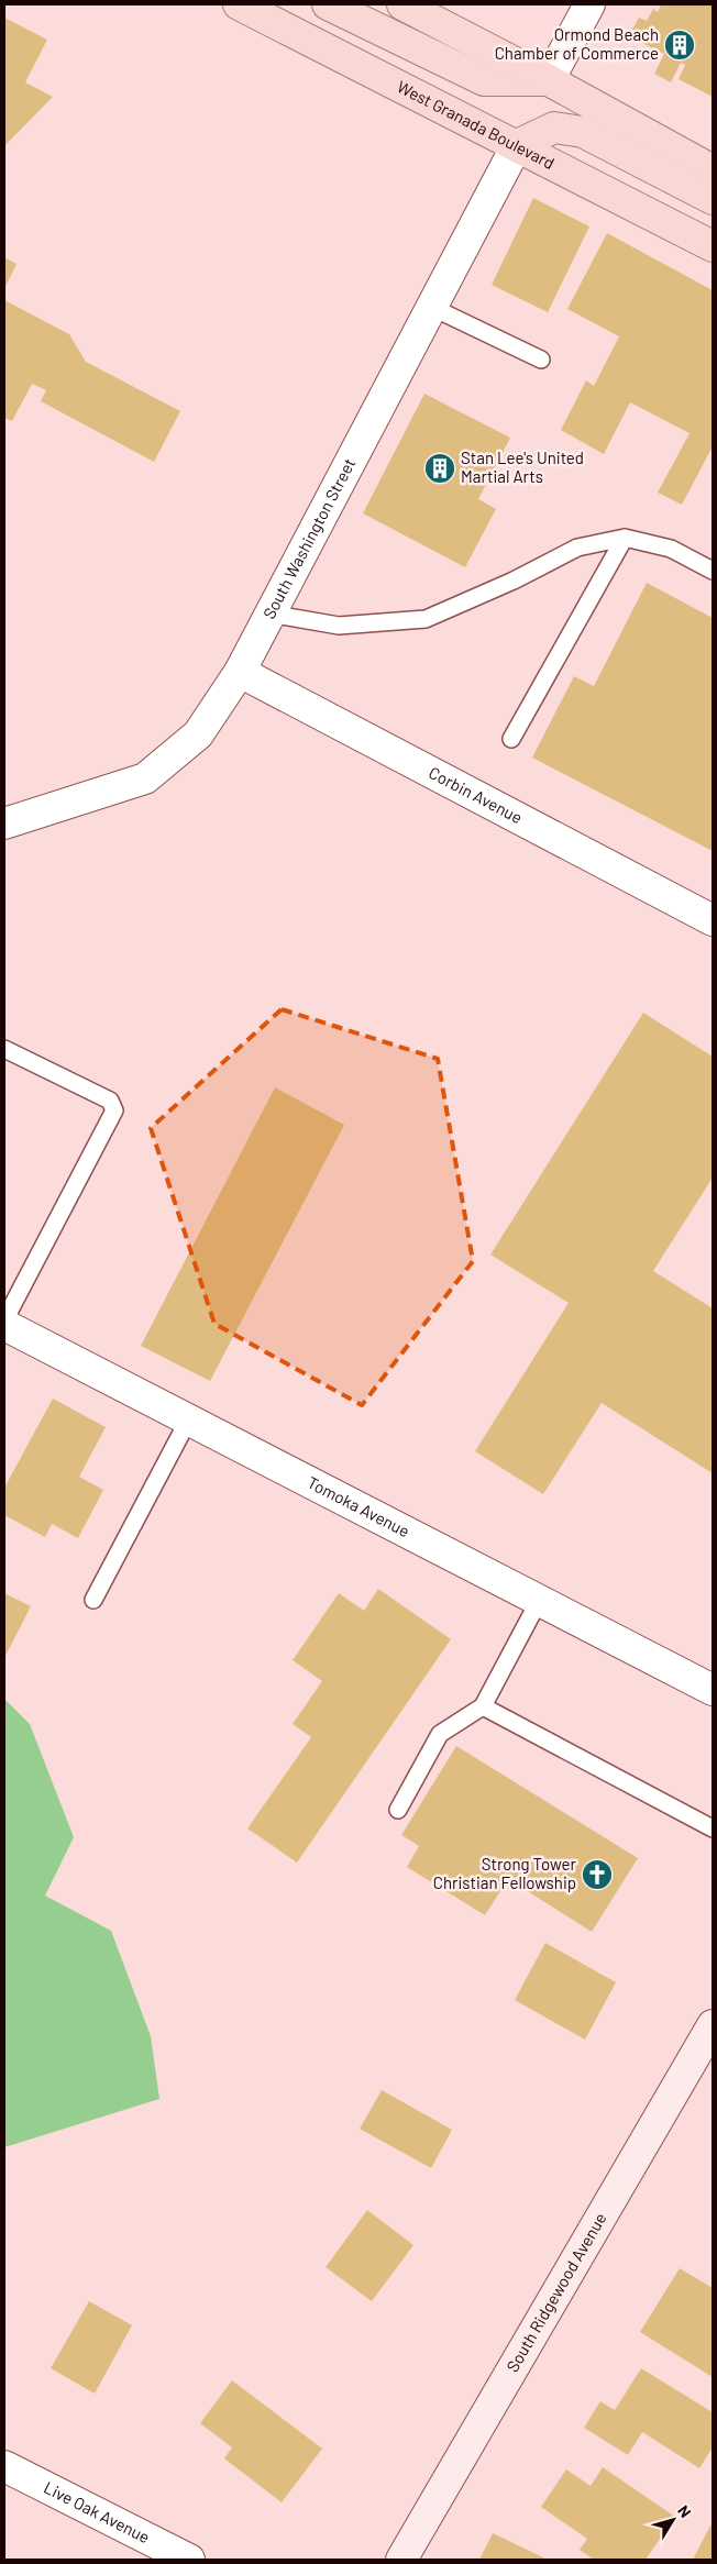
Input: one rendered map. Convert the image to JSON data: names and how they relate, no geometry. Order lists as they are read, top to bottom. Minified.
{"streets":{"main road":["West Granada Boulevard"],"street":["South Washington Street","Corbin Avenue","Tomoka Avenue","South Ridgewood Avenue","Live Oak Avenue"]},"crossings":[["West Granada Boulevard","South Washington Street"],["South Washington Street","Corbin Avenue"]],"places":{"building":["Ormond Beach Chamber of Commerce","Stan Lee's United Martial Arts"],"church":["Strong Tower Christian Fellowship"]},"north":"top right"}
